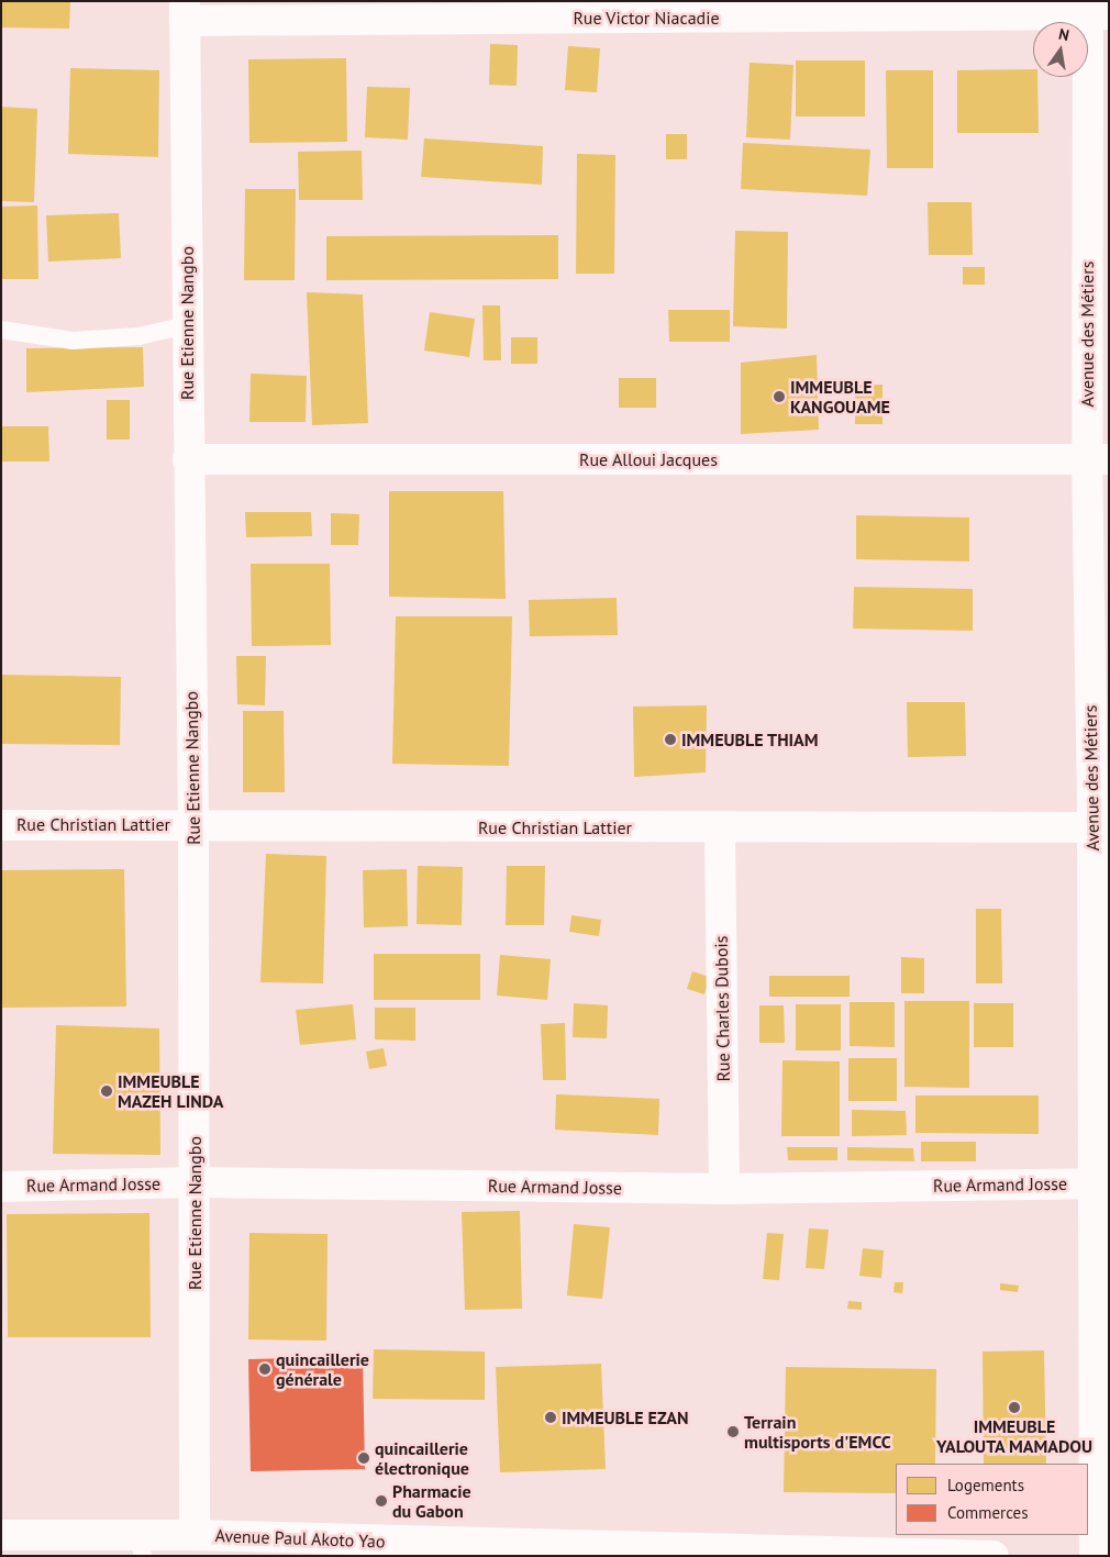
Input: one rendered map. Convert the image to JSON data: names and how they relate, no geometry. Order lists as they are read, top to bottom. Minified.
{"streets":{"street":["Rue Victor Niacadie","Rue Etienne Nangbo","Avenue des Métiers","Rue Alloui Jacques","Rue Christian Lattier","Rue Charles Dubois","Rue Armand Josse","Avenue Paul Akoto Yao"]},"crossings":[["Rue Victor Niacadie","Rue Etienne Nangbo"],["Rue Victor Niacadie","Avenue des Métiers"],["Rue Etienne Nangbo","Rue Alloui Jacques"],["Rue Etienne Nangbo","Rue Christian Lattier"],["Rue Etienne Nangbo","Rue Armand Josse"],["Rue Etienne Nangbo","Avenue Paul Akoto Yao"],["Avenue des Métiers","Rue Alloui Jacques"],["Avenue des Métiers","Rue Christian Lattier"],["Avenue des Métiers","Rue Armand Josse"],["Rue Christian Lattier","Rue Charles Dubois"],["Rue Charles Dubois","Rue Armand Josse"]],"places":["IMMEUBLE KANGOUAME","IMMEUBLE THIAM","IMMEUBLE MAZEH LINDA","quincaillerie générale","IMMEUBLE YALOUTA MAMADOU","IMMEUBLE EZAN","Terrain multisports d'EMCC","quincaillerie électronique","Pharmacie du Gabon"],"legend":["Logements","Commerces"],"north":"top"}
